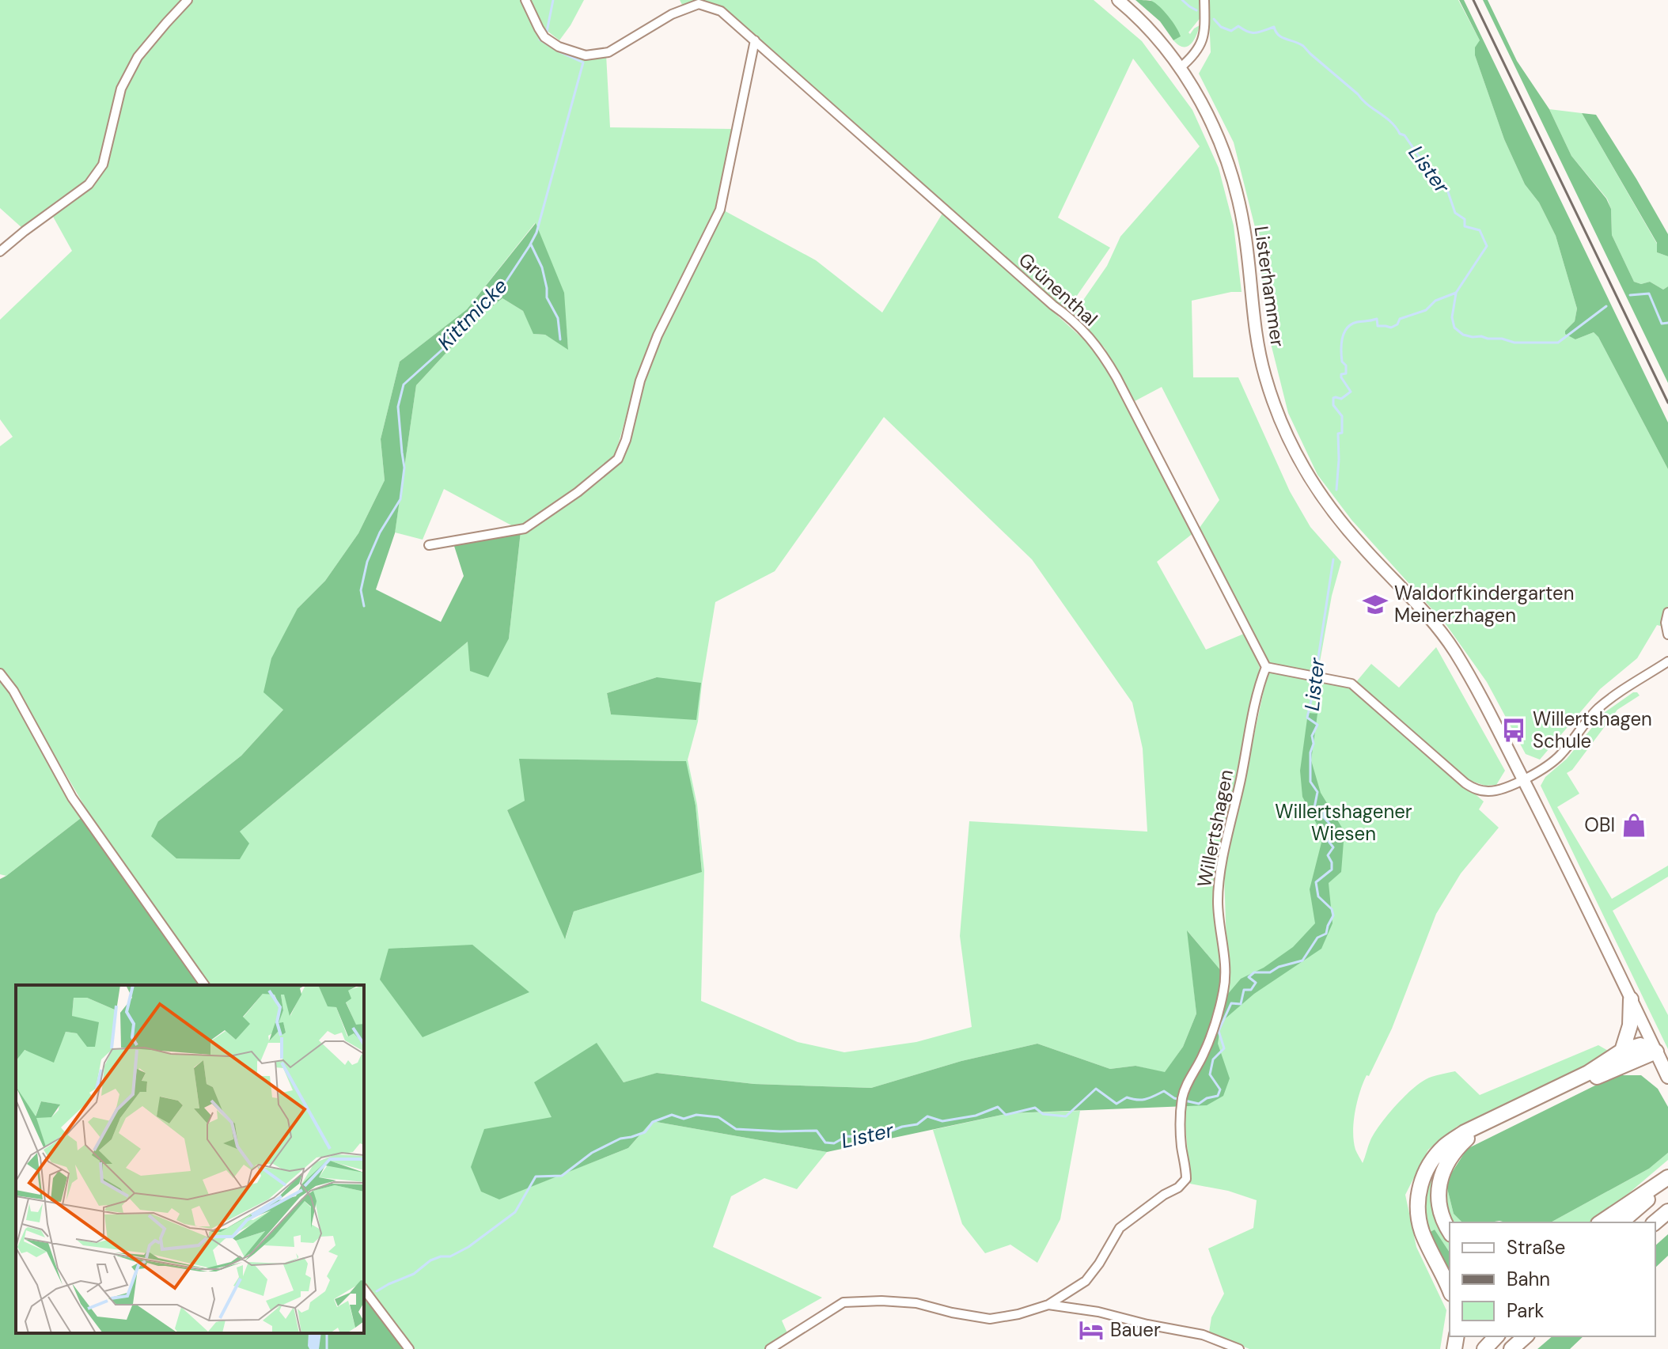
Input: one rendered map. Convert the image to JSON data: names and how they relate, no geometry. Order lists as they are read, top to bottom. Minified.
{"streets":{"main road":["Listerhammer"],"street":["Grünenthal","Willertshagen"]},"crossings":[["Grünenthal","Willertshagen"]],"water":["Lister","Kittmicke"],"parks":["Willertshagener Wiesen"],"places":{"school or university":["Waldorfkindergarten Meinerzhagen"],"bus stop":["Willertshagen Schule"],"shop":["OBI"],"hotel":["Bauer"]},"legend":["Straße","Bahn","Park"]}
